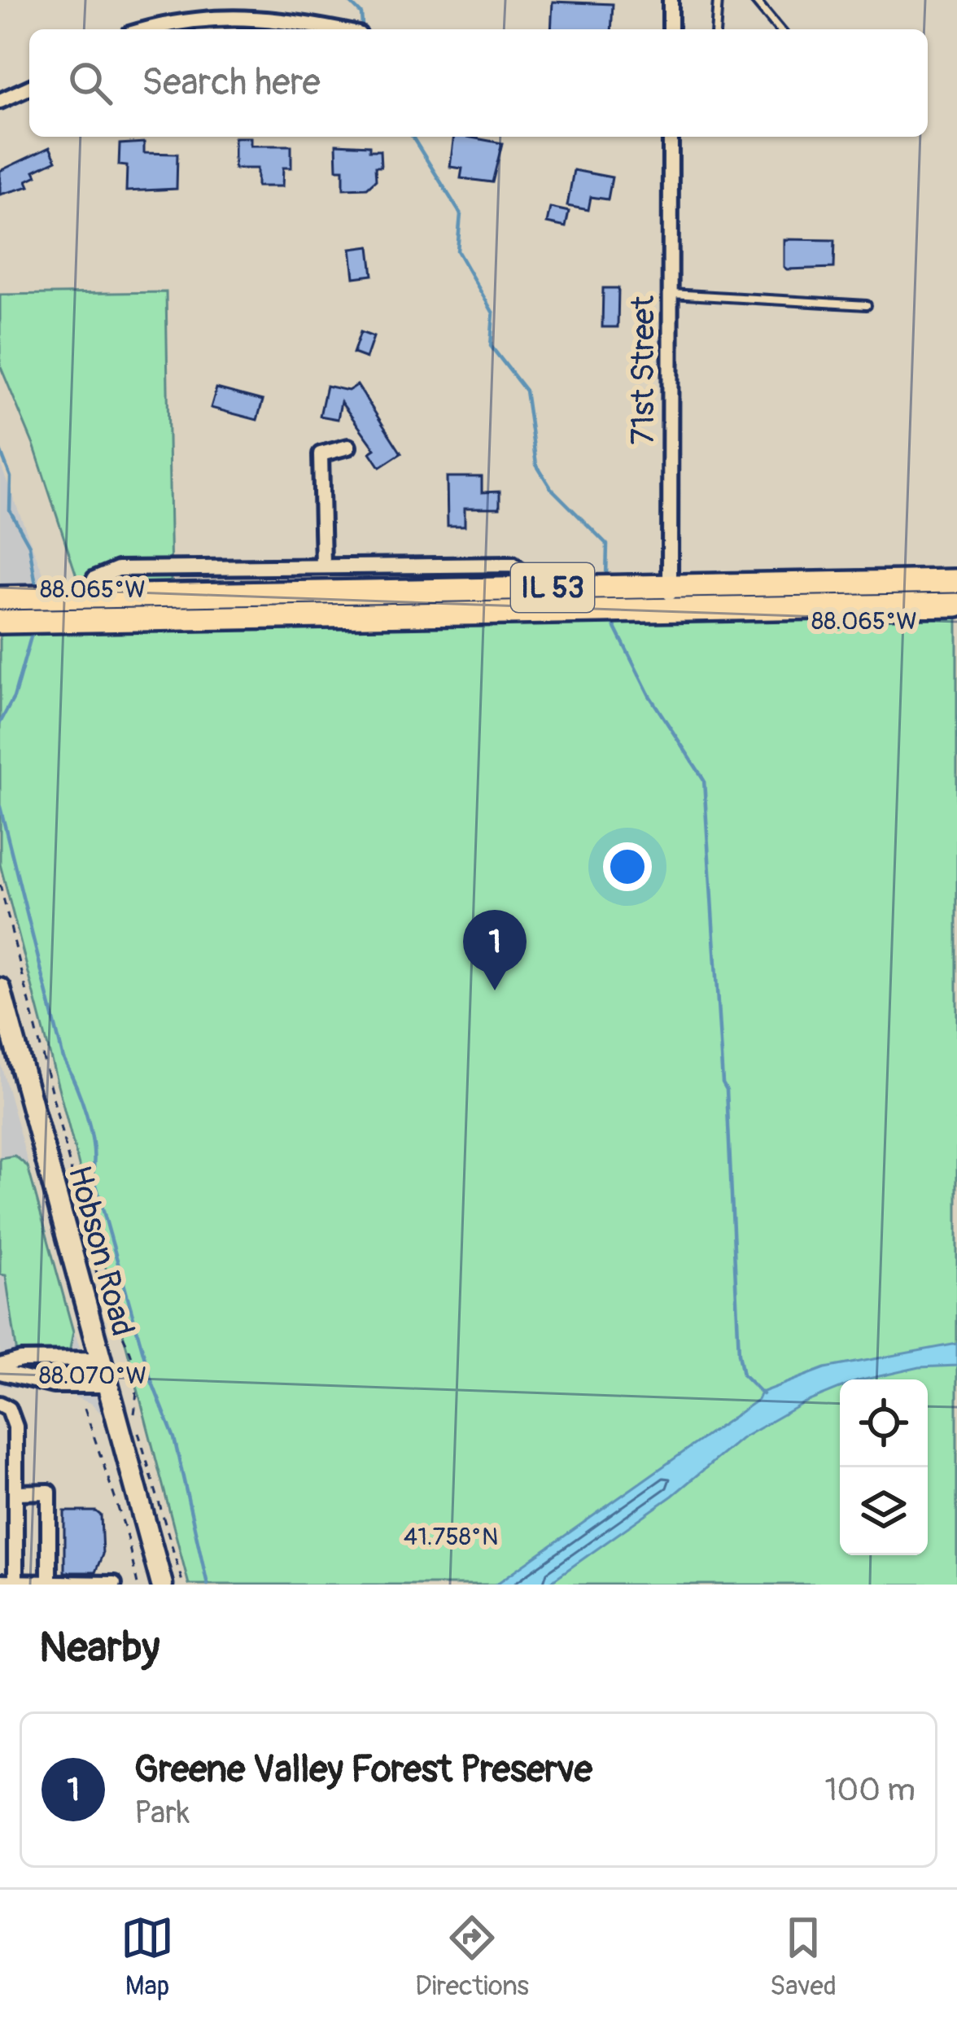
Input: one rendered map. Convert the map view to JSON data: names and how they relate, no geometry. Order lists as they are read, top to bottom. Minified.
{"streets":{"main road":["IL 53","Hobson Road"],"street":["71st Street"]},"crossings":[["71st Street","IL 53"]],"page":{"search":"Search here","pins":"1","heading":"Nearby","list":[{"mark":"1","name":"Greene Valley Forest Preserve","note":"Park","value":"100 m"}],"nav":["Map","Directions","Saved"]},"coordinates":["88.065°W","88.070°W","41.758°N"]}
